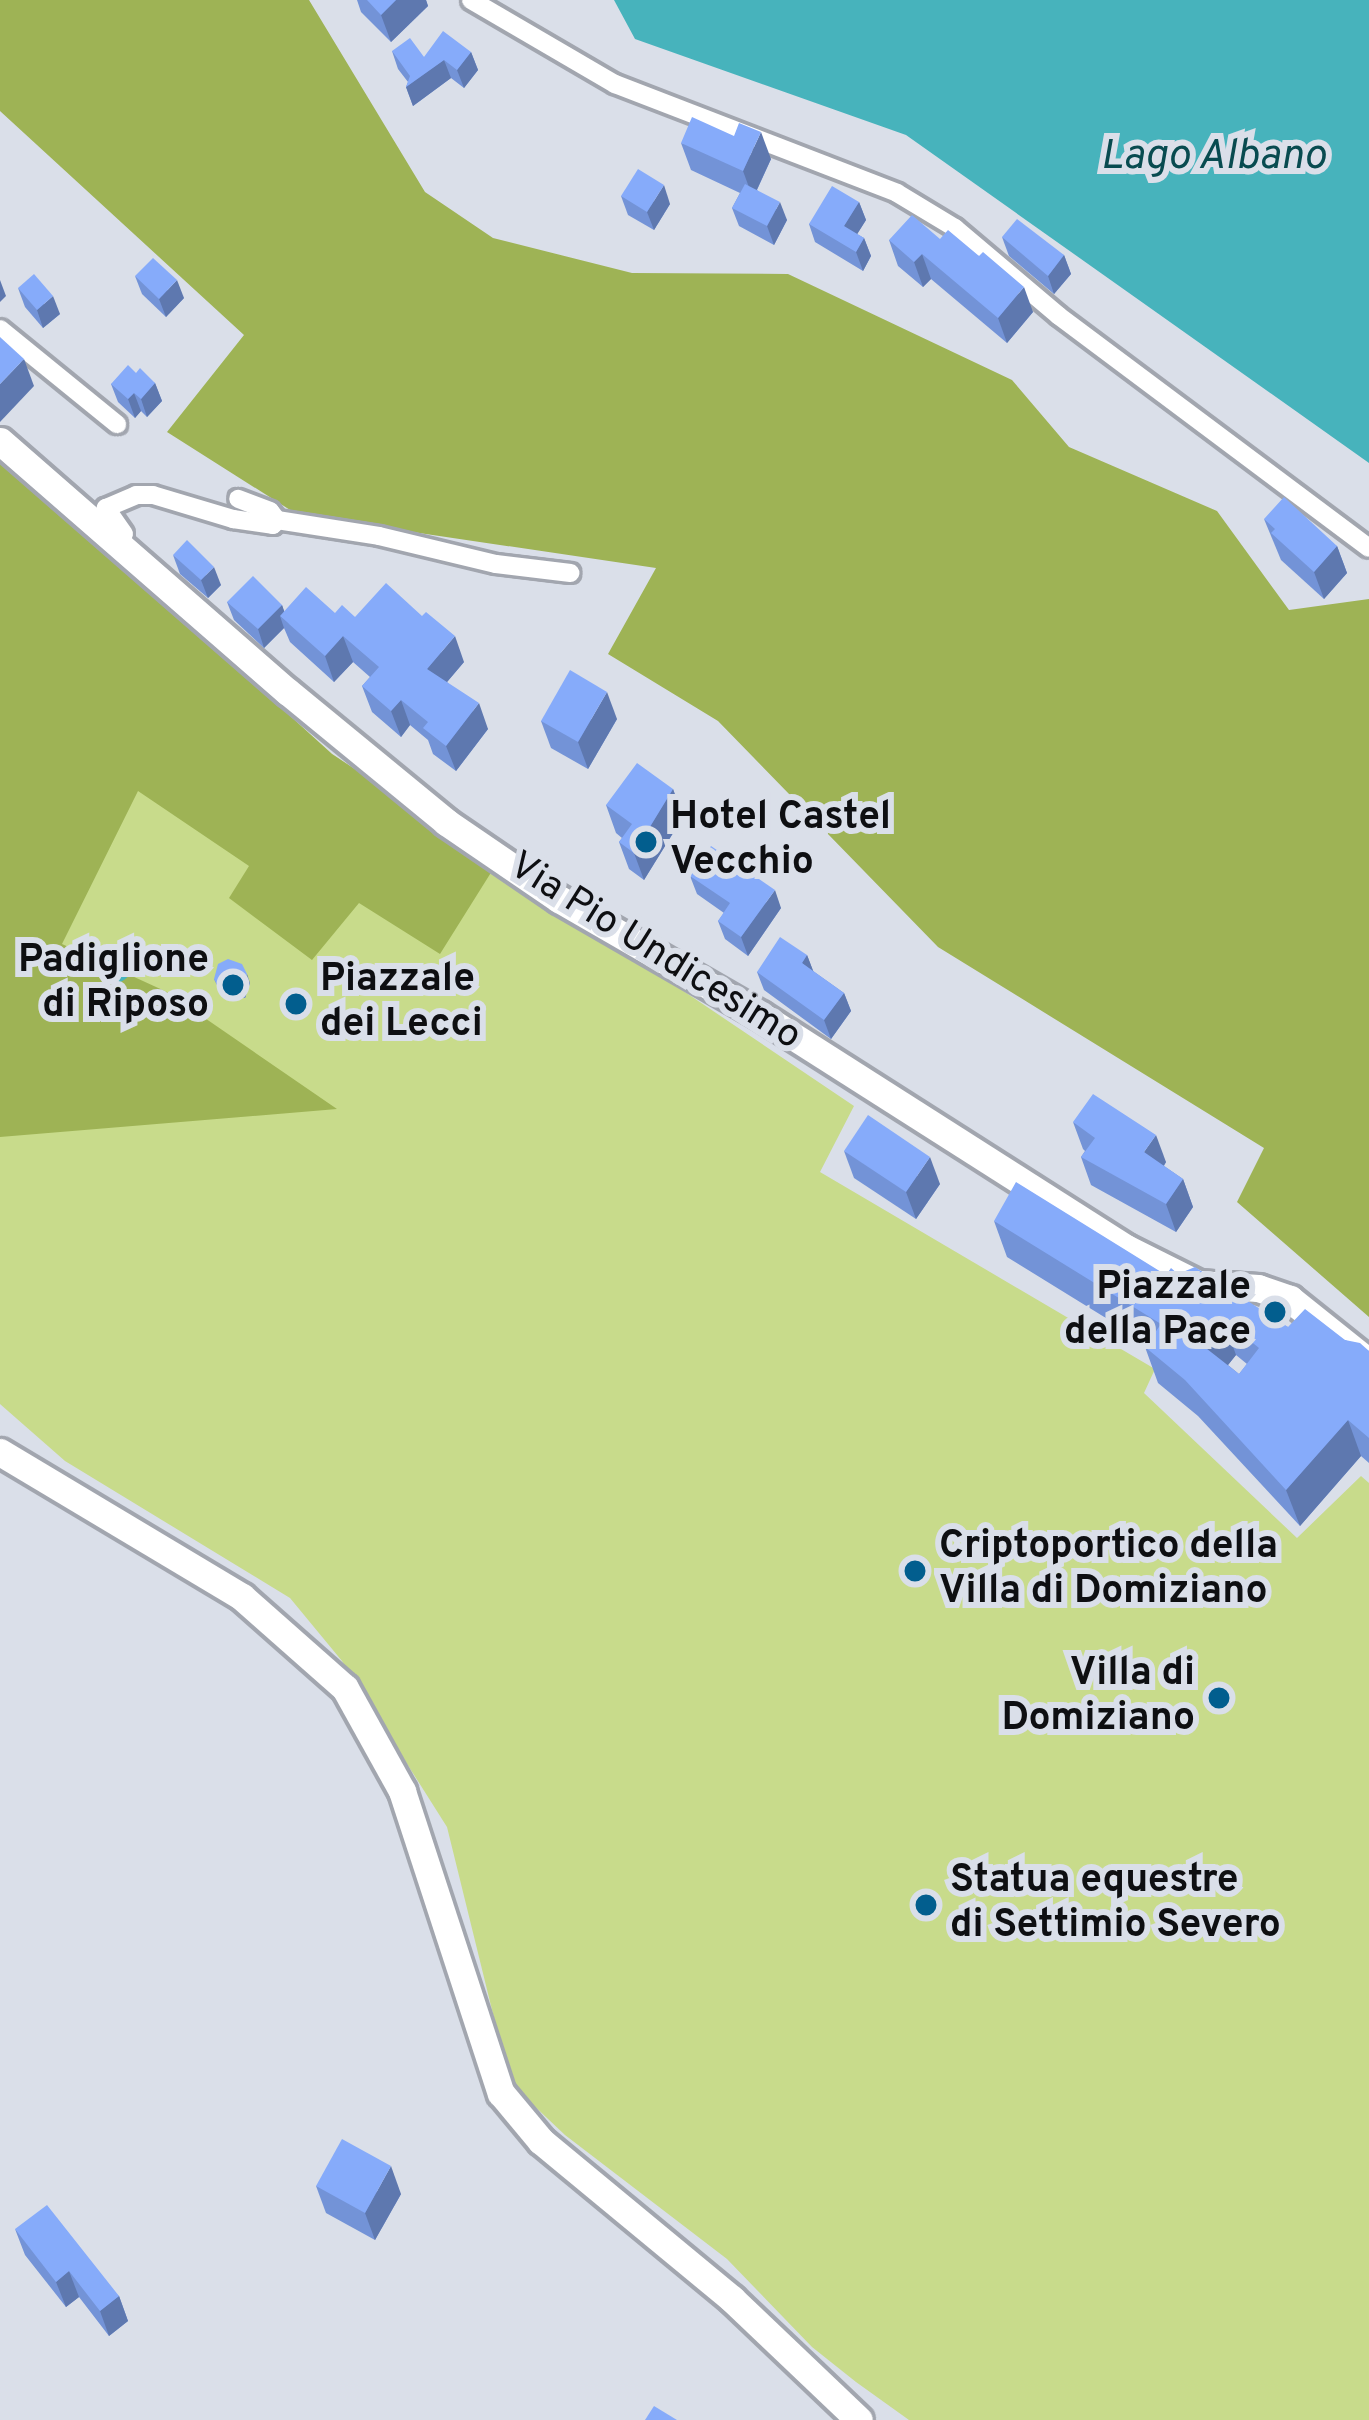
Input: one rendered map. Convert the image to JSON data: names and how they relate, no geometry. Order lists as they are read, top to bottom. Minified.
{"streets":{"street":["Via Pio Undicesimo"]},"water":["Lago Albano"],"places":["Hotel Castel Vecchio","Padiglione di Riposo","Piazzale dei Lecci","Piazzale della Pace","Criptoportico della Villa di Domiziano","Villa di Domiziano","Statua equestre di Settimio Severo"]}
